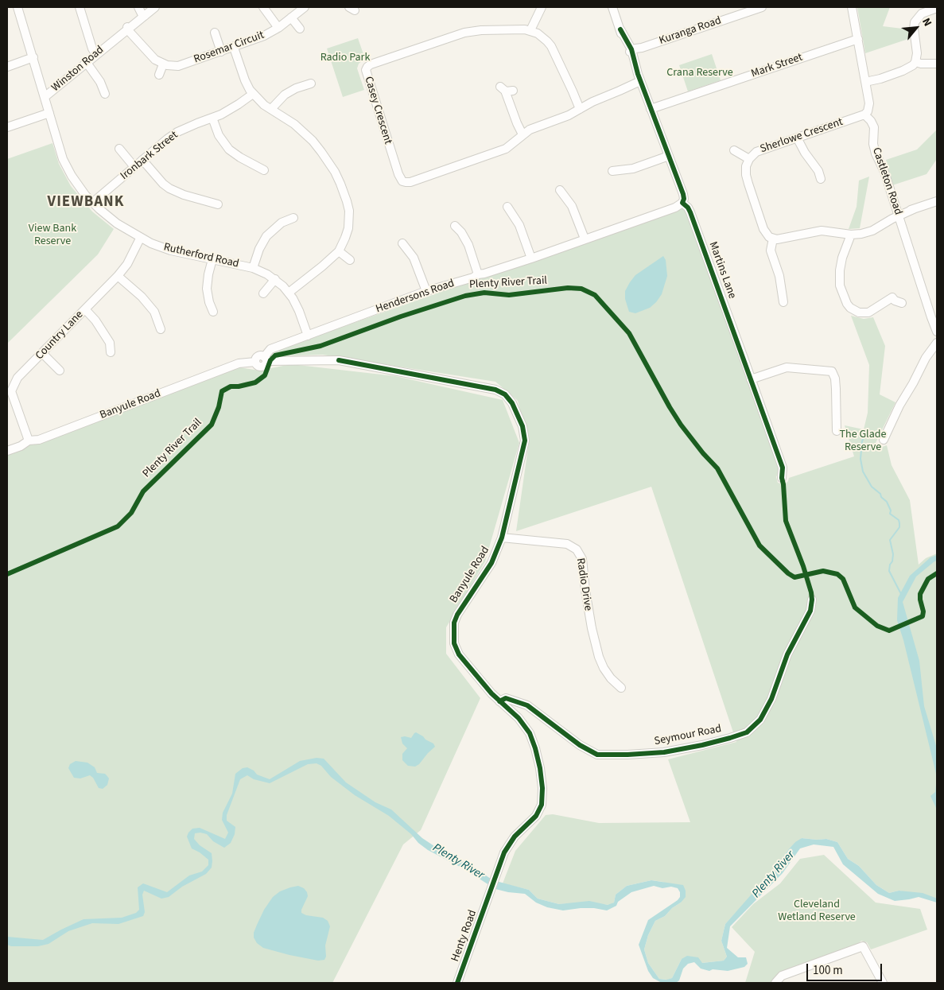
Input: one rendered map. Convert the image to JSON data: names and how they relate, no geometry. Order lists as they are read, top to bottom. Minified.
{"streets":{"street":["Kuranga Road","Rosemar Circuit","Mark Street","Winston Road","Casey Crescent","Sherlowe Crescent","Ironbark Street","Castleton Road","Rutherford Road","Martins Lane","Hendersons Road","Country Lane","Banyule Road","Radio Drive","Seymour Road","Henty Road"],"cycle path":["Plenty River Trail"]},"crossings":[["Kuranga Road","Martins Lane"],["Mark Street","Martins Lane"],["Winston Road","Rutherford Road"],["Casey Crescent","Martins Lane"],["Sherlowe Crescent","Castleton Road"],["Ironbark Street","Rutherford Road"],["Rutherford Road","Hendersons Road"],["Rutherford Road","Country Lane"],["Martins Lane","Hendersons Road"],["Hendersons Road","Banyule Road"],["Country Lane","Banyule Road"],["Banyule Road","Radio Drive"],["Banyule Road","Seymour Road"],["Banyule Road","Henty Road"]],"districts":["VIEWBANK"],"water":["Plenty River"],"parks":["Radio Park","Crana Reserve","View Bank Reserve","The Glade Reserve","Cleveland Wetland Reserve"],"scale_bar":"100 m","north":"top right"}
